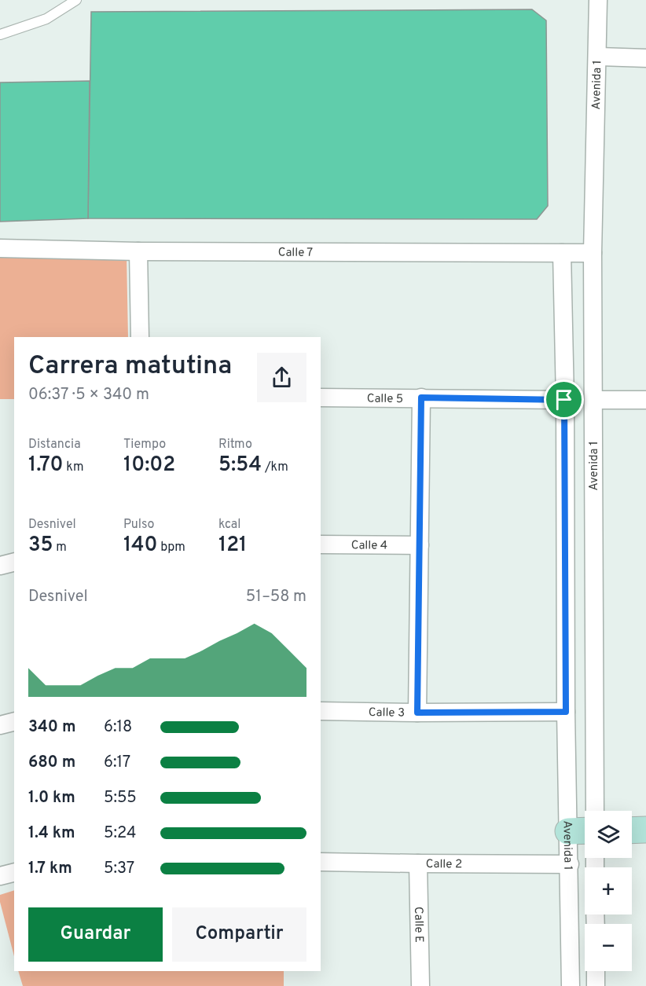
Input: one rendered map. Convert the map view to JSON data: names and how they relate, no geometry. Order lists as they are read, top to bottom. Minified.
{"streets":{"street":["Avenida 1","Calle 7","Calle 5","Calle 4","Calle 3","Calle 2","Calle E"]},"crossings":[["Avenida 1","Calle 7"],["Avenida 1","Calle 5"],["Avenida 1","Calle 3"],["Avenida 1","Calle 2"],["Calle 2","Calle E"]],"page":{"heading":["Carrera matutina","06:37 · 5 × 340 m"],"stats":[["Distancia","1.70 km"],["Tiempo","10:02"],["Ritmo","5:54 /km"],["Desnivel","35 m"],["Pulso","140 bpm"],["kcal","121"]],"chart":["Desnivel","51–58 m"],"list":[{"name":"340 m","note":"6:18"},{"name":"680 m","note":"6:17"},{"name":"1.0 km","note":"5:55"},{"name":"1.4 km","note":"5:24"},{"name":"1.7 km","note":"5:37"}],"map_buttons":["+","−"],"buttons":["Guardar","Compartir"]}}
